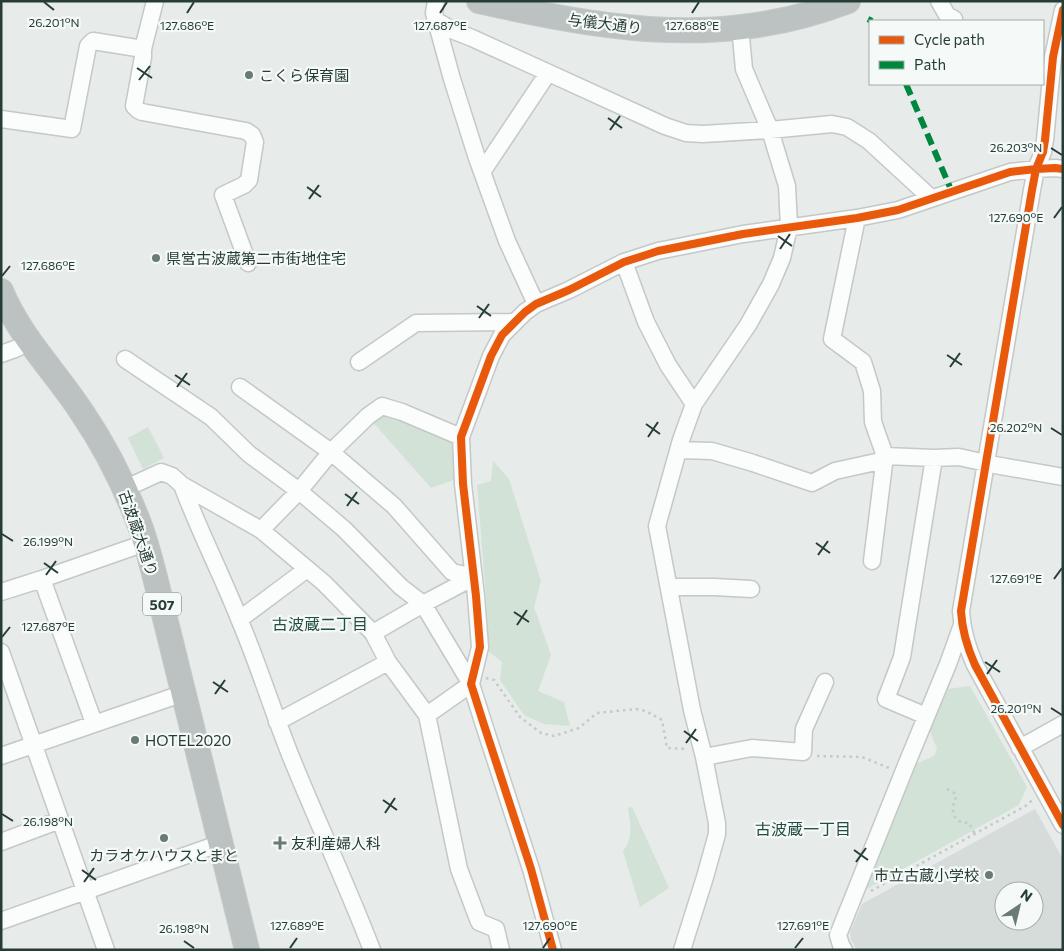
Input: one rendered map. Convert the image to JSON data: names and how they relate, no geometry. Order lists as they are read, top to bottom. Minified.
{"streets":{"highway":["与儀大通り","古波蔵大通り","507"]},"districts":["古波蔵二丁目","古波蔵一丁目"],"places":{"other":["こくら保育園","県営古波蔵第二市街地住宅","HOTEL2020","カラオケハウスとまと","市立古蔵小学校"],"health":["友利産婦人科"]},"legend":["Cycle path","Path"],"north":"top right","coordinates":["26.201°N","127.686°E","127.687°E","127.688°E","26.203°N","127.690°E","26.202°N","26.199°N","127.691°E","26.198°N","127.689°E"]}
